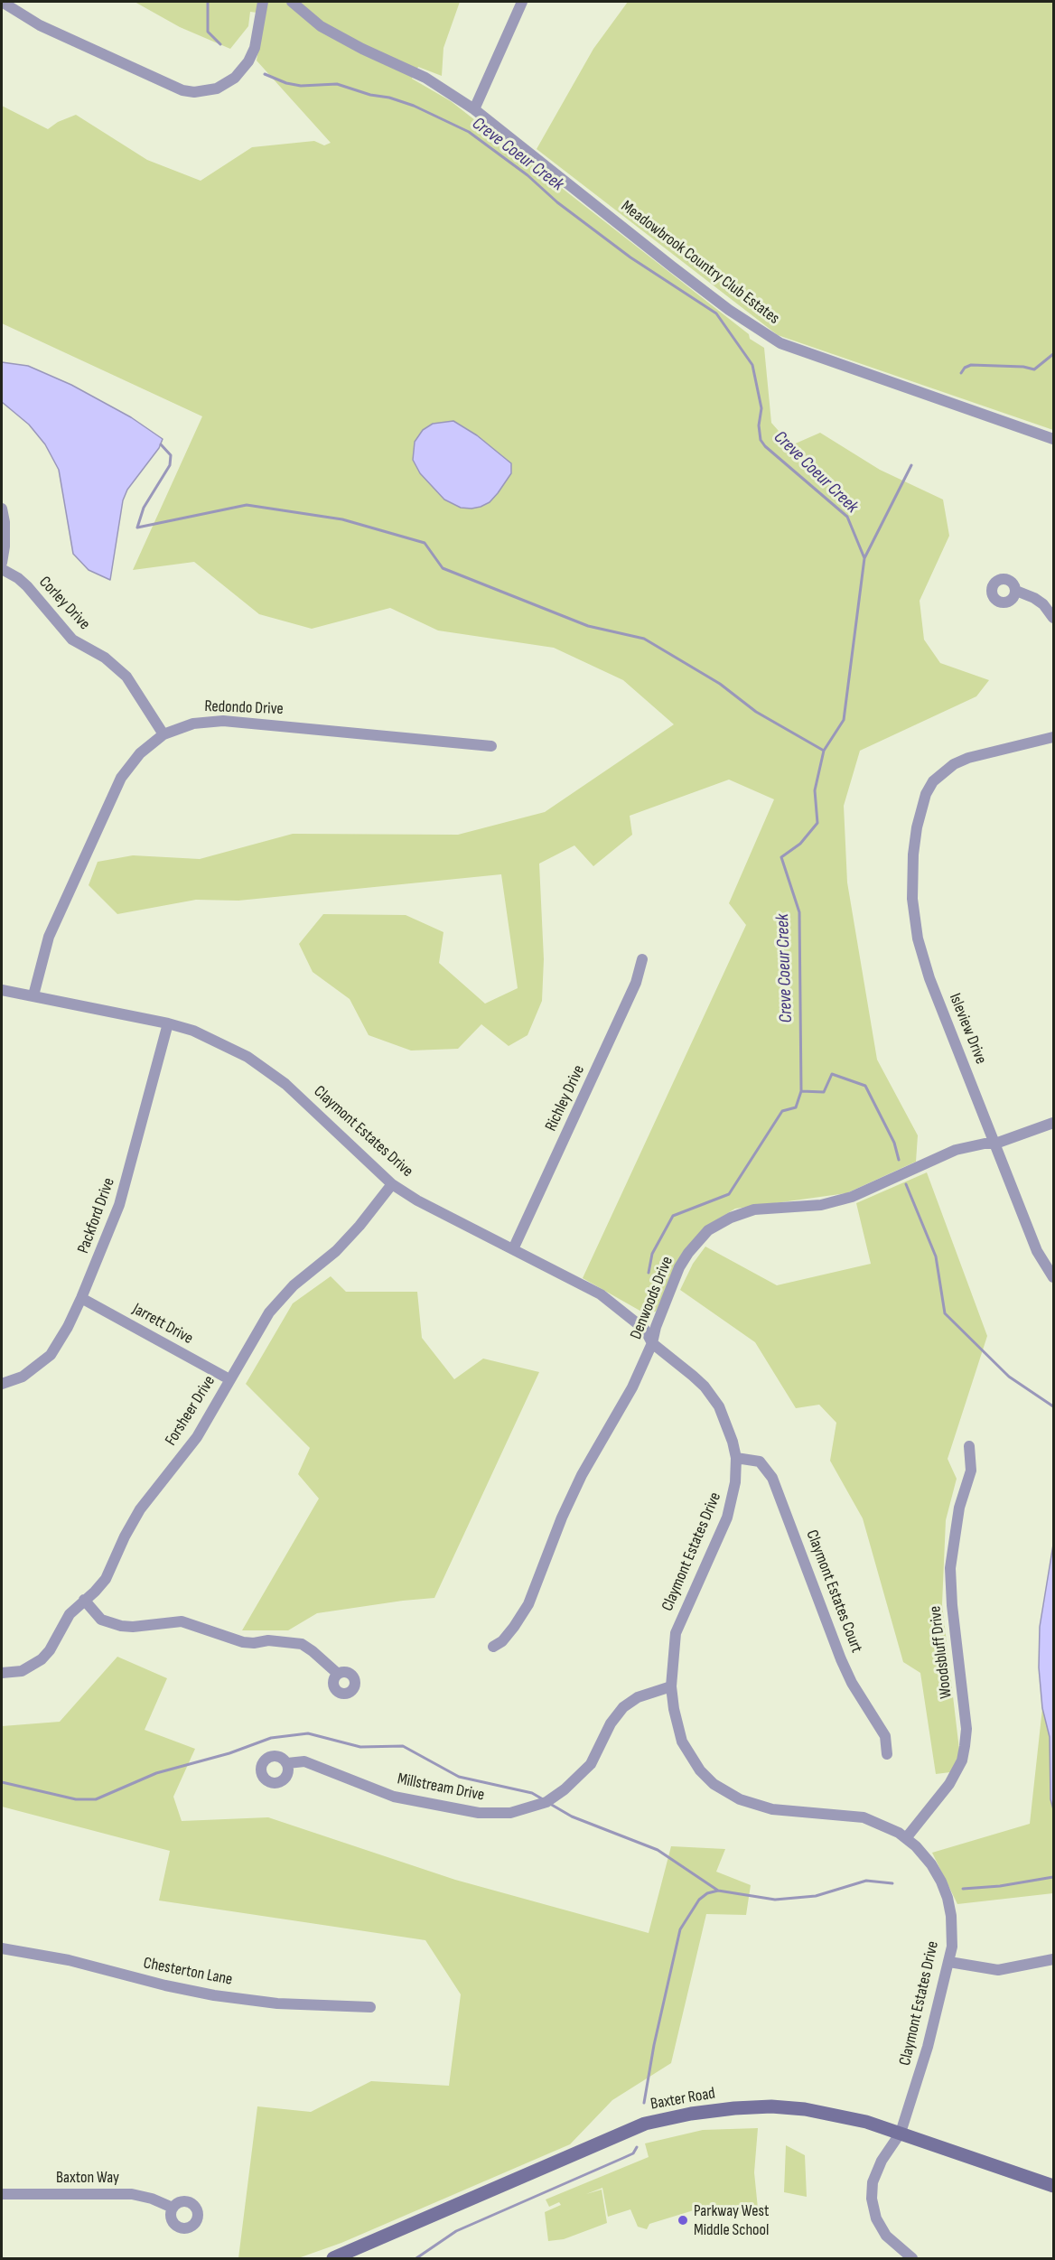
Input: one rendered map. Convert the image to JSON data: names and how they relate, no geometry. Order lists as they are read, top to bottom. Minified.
{"streets":{"main road":["Baxter Road"],"street":["Meadowbrook Country Club Estates","Corley Drive","Redondo Drive","Isleview Drive","Richley Drive","Claymont Estates Drive","Packford Drive","Denwoods Drive","Jarrett Drive","Forsheer Drive","Claymont Estates Court","Woodsbluff Drive","Millstream Drive","Chesterton Lane","Baxton Way"]},"crossings":[["Corley Drive","Redondo Drive"],["Redondo Drive","Claymont Estates Drive"],["Isleview Drive","Denwoods Drive"],["Richley Drive","Claymont Estates Drive"],["Claymont Estates Drive","Packford Drive"],["Claymont Estates Drive","Denwoods Drive"],["Claymont Estates Drive","Forsheer Drive"],["Claymont Estates Drive","Claymont Estates Court"],["Claymont Estates Drive","Woodsbluff Drive"],["Claymont Estates Drive","Millstream Drive"],["Claymont Estates Drive","Baxter Road"],["Packford Drive","Jarrett Drive"],["Jarrett Drive","Forsheer Drive"]],"water":["Creve Coeur Creek"],"places":["Parkway West Middle School"]}
